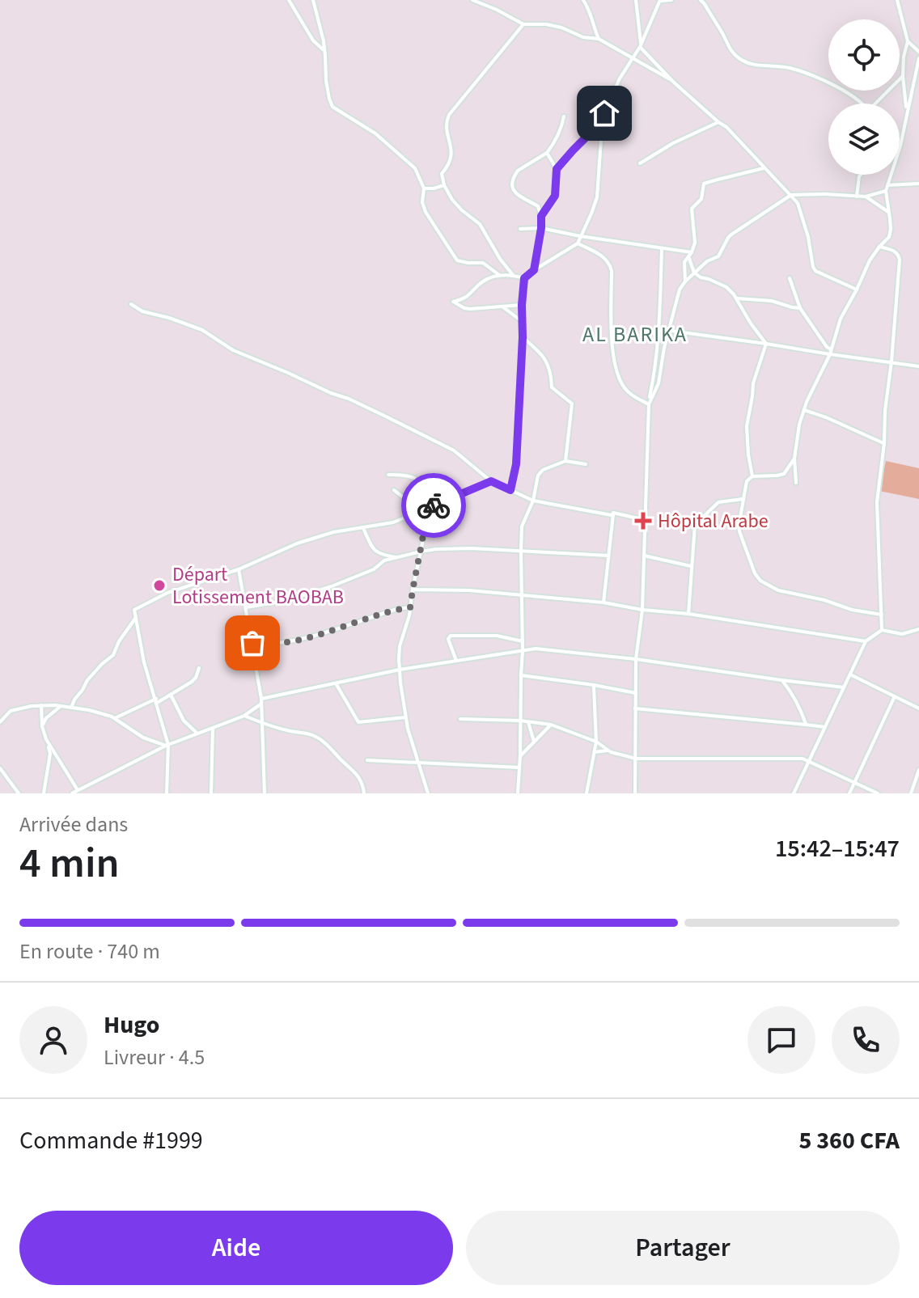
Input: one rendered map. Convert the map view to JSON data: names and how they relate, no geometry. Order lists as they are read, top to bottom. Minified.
{"districts":["AL BARIKA"],"places":{"health":["Hôpital Arabe"],"other":["Départ Lotissement BAOBAB"]},"page":{"heading":["4 min","Arrivée dans","15:42–15:47"],"panel":["Hugo","Livreur · 4.5","Commande #1999","5 360 CFA"],"bar":"En route · 740 m","buttons":["Aide","Partager"]}}
